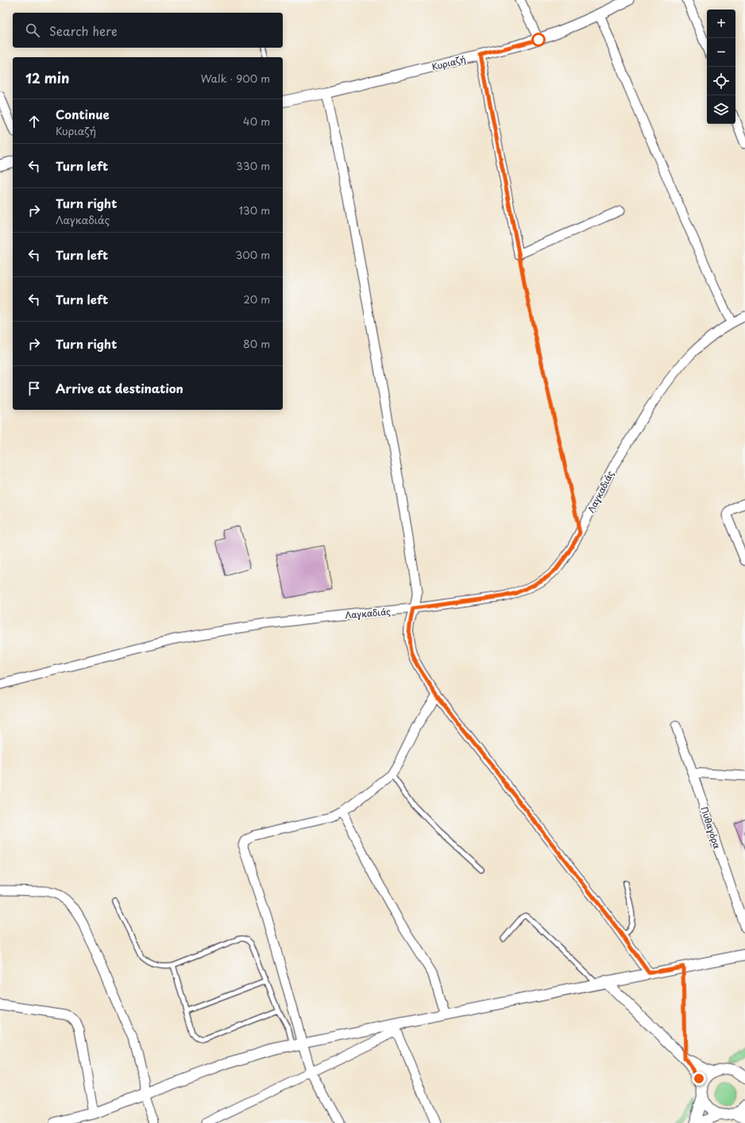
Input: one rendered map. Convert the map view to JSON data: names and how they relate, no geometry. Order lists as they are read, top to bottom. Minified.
{"streets":{"street":["Κυριαζή","Λαγκαδιάς","Πυθαγόρα"]},"page":{"map_buttons":["+","−"],"search":"Search here","heading":["12 min","Walk · 900 m"],"list":[["Continue","Κυριαζή","40 m"],["Turn left","330 m"],["Turn right","Λαγκαδιάς","130 m"],["Turn left","300 m"],["Turn left","20 m"],["Turn right","80 m"],"Arrive at destination"]}}
